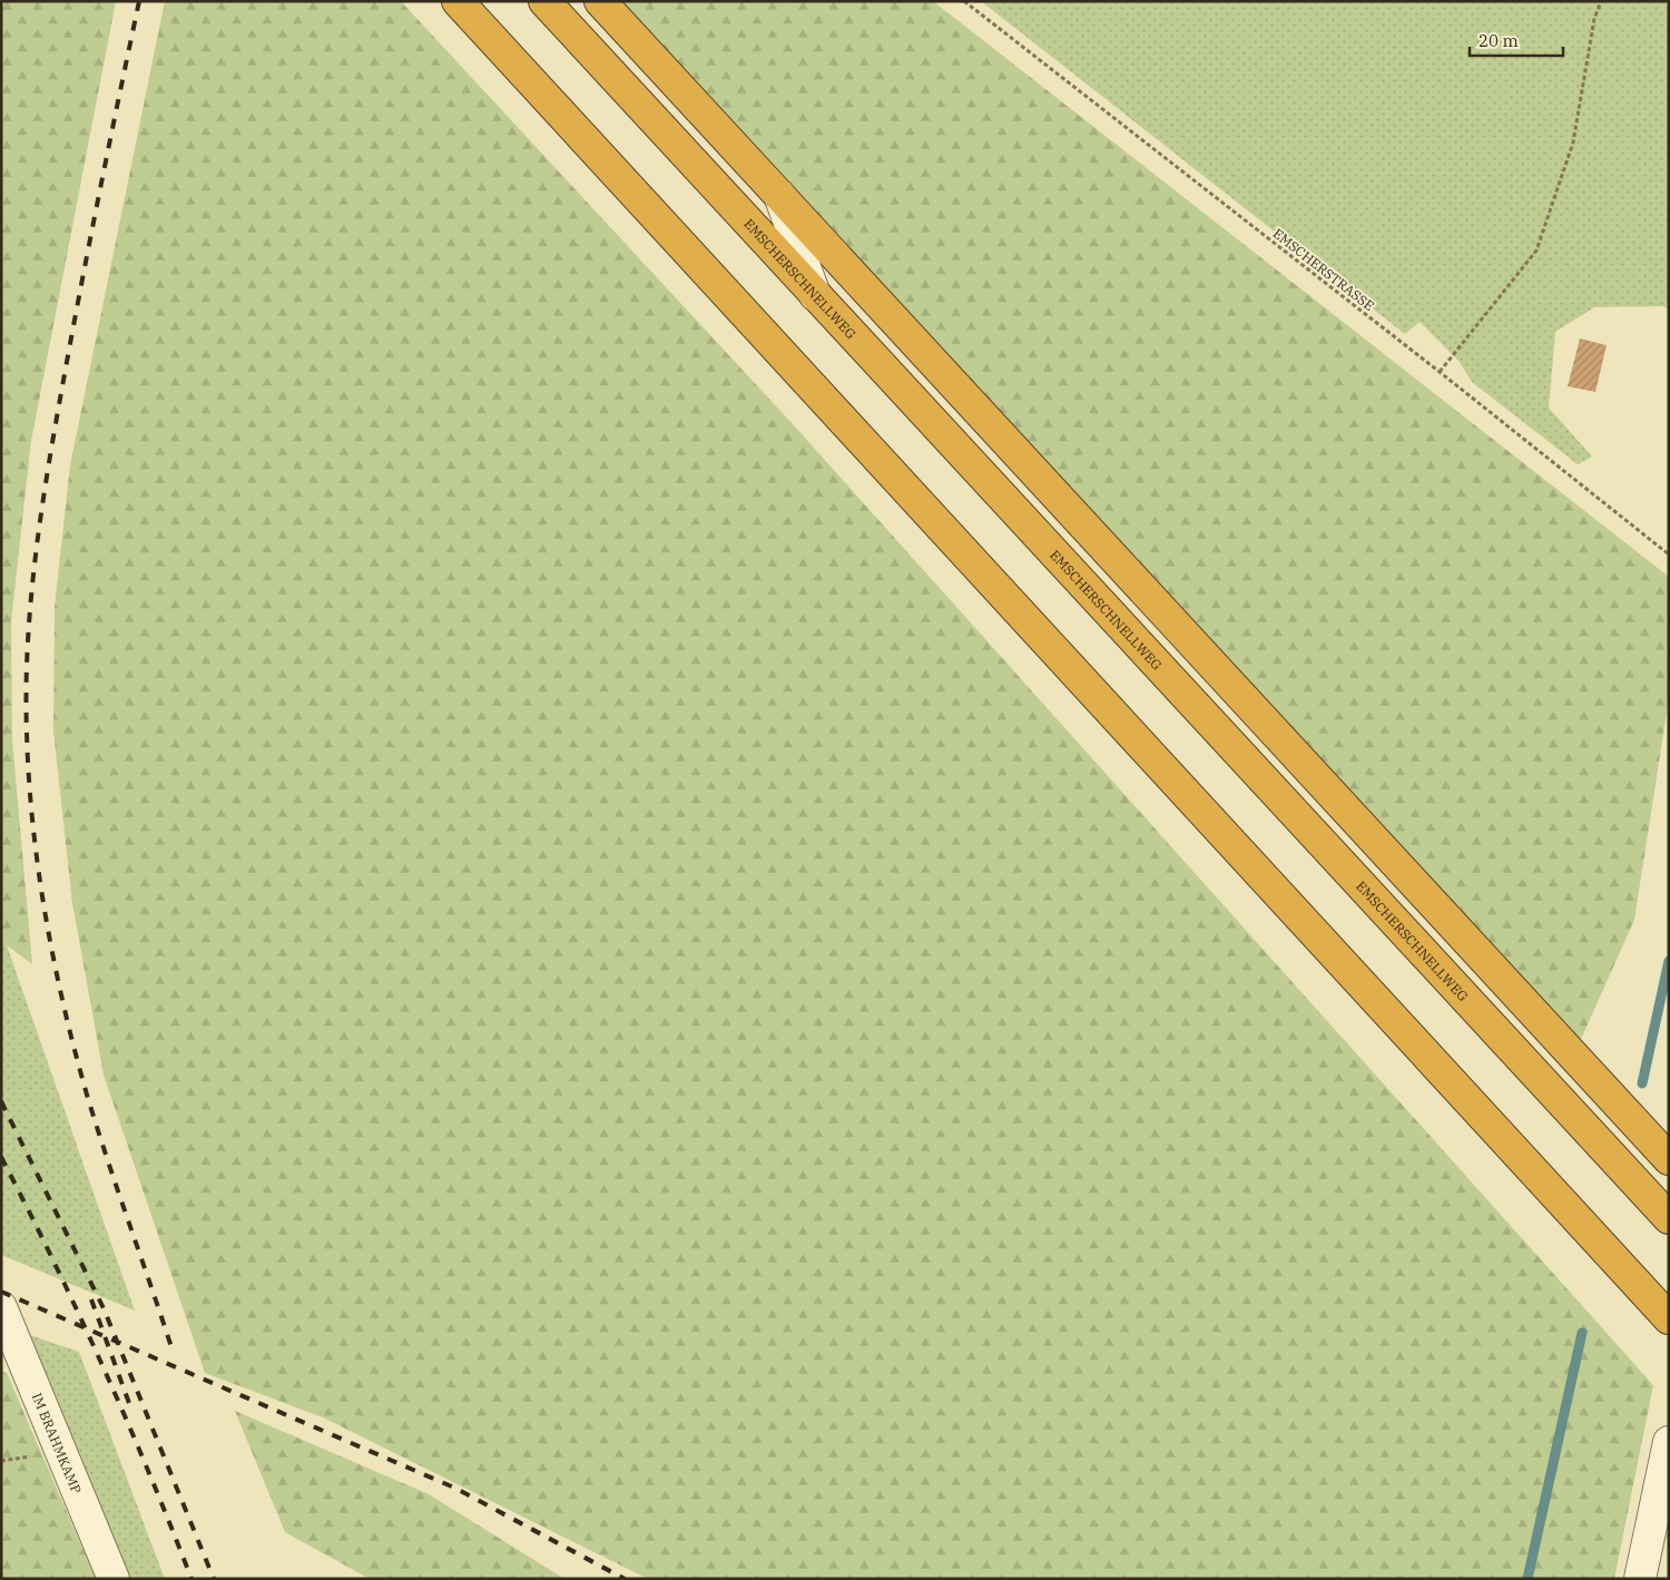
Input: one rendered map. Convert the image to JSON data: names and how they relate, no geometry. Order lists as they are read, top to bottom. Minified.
{"streets":{"highway":["EMSCHERSCHNELLWEG"],"street":["IM BRAHMKAMP"],"path":["EMSCHERSTRASSE"]},"scale_bar":"20 m"}
